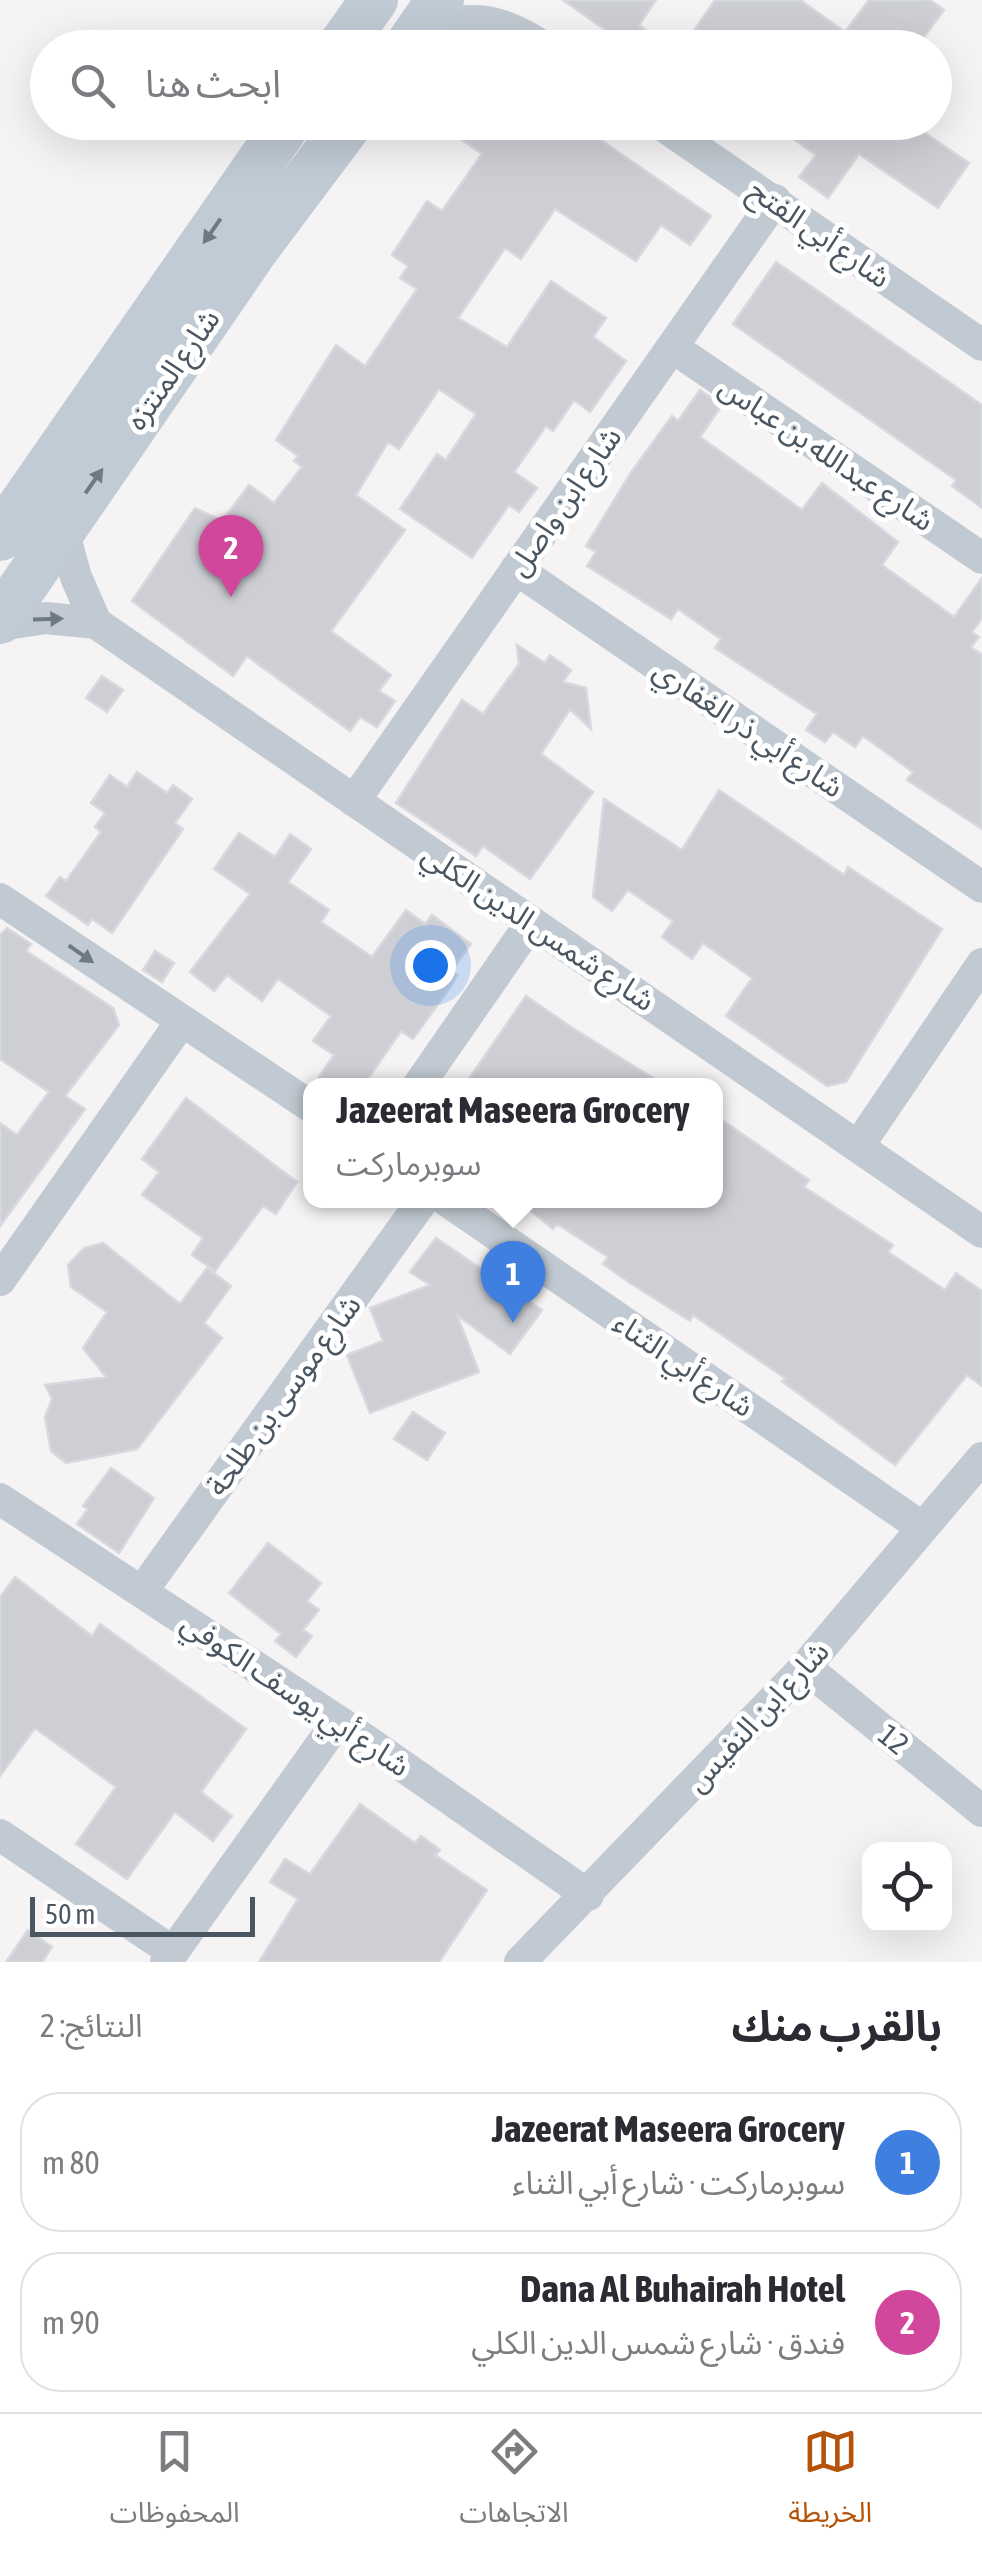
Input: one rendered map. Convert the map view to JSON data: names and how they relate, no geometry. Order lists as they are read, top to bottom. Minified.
{"streets":{"main road":["شارع المنتزه"],"street":["شارع أبي الفتح","شارع عبدالله بن عباس","شارع ابن واصل","شارع أبي ذر الغفاري","شارع شمس الدين الكلي","شارع أبي الثناء","شارع موسى بن طلحة","شارع أبي يوسف الكوفي","شارع ابن النفيس","12"]},"crossings":[["شارع أبي الفتح","شارع ابن واصل"],["شارع المنتزه","شارع شمس الدين الكلي"],["شارع عبدالله بن عباس","شارع ابن واصل"],["شارع ابن واصل","شارع أبي ذر الغفاري"],["شارع ابن واصل","شارع شمس الدين الكلي"],["شارع أبي الثناء","شارع ابن النفيس"],["شارع موسى بن طلحة","شارع أبي يوسف الكوفي"],["شارع أبي يوسف الكوفي","شارع ابن النفيس"],["شارع ابن النفيس","12"]],"scale_bar":"50 m","page":{"search":"ابحث هنا","pins":["2","1"],"popup":["Jazeerat Maseera Grocery","سوبرماركت"],"scale":"50 m","heading":["بالقرب منك","النتائج: 2"],"list":[{"mark":"1","name":"Jazeerat Maseera Grocery","note":"سوبرماركت · شارع أبي الثناء","value":"80 m"},{"mark":"2","name":"Dana Al Buhairah Hotel","note":"فندق · شارع شمس الدين الكلي","value":"90 m"}],"nav":["الخريطة","الاتجاهات","المحفوظات"]}}
